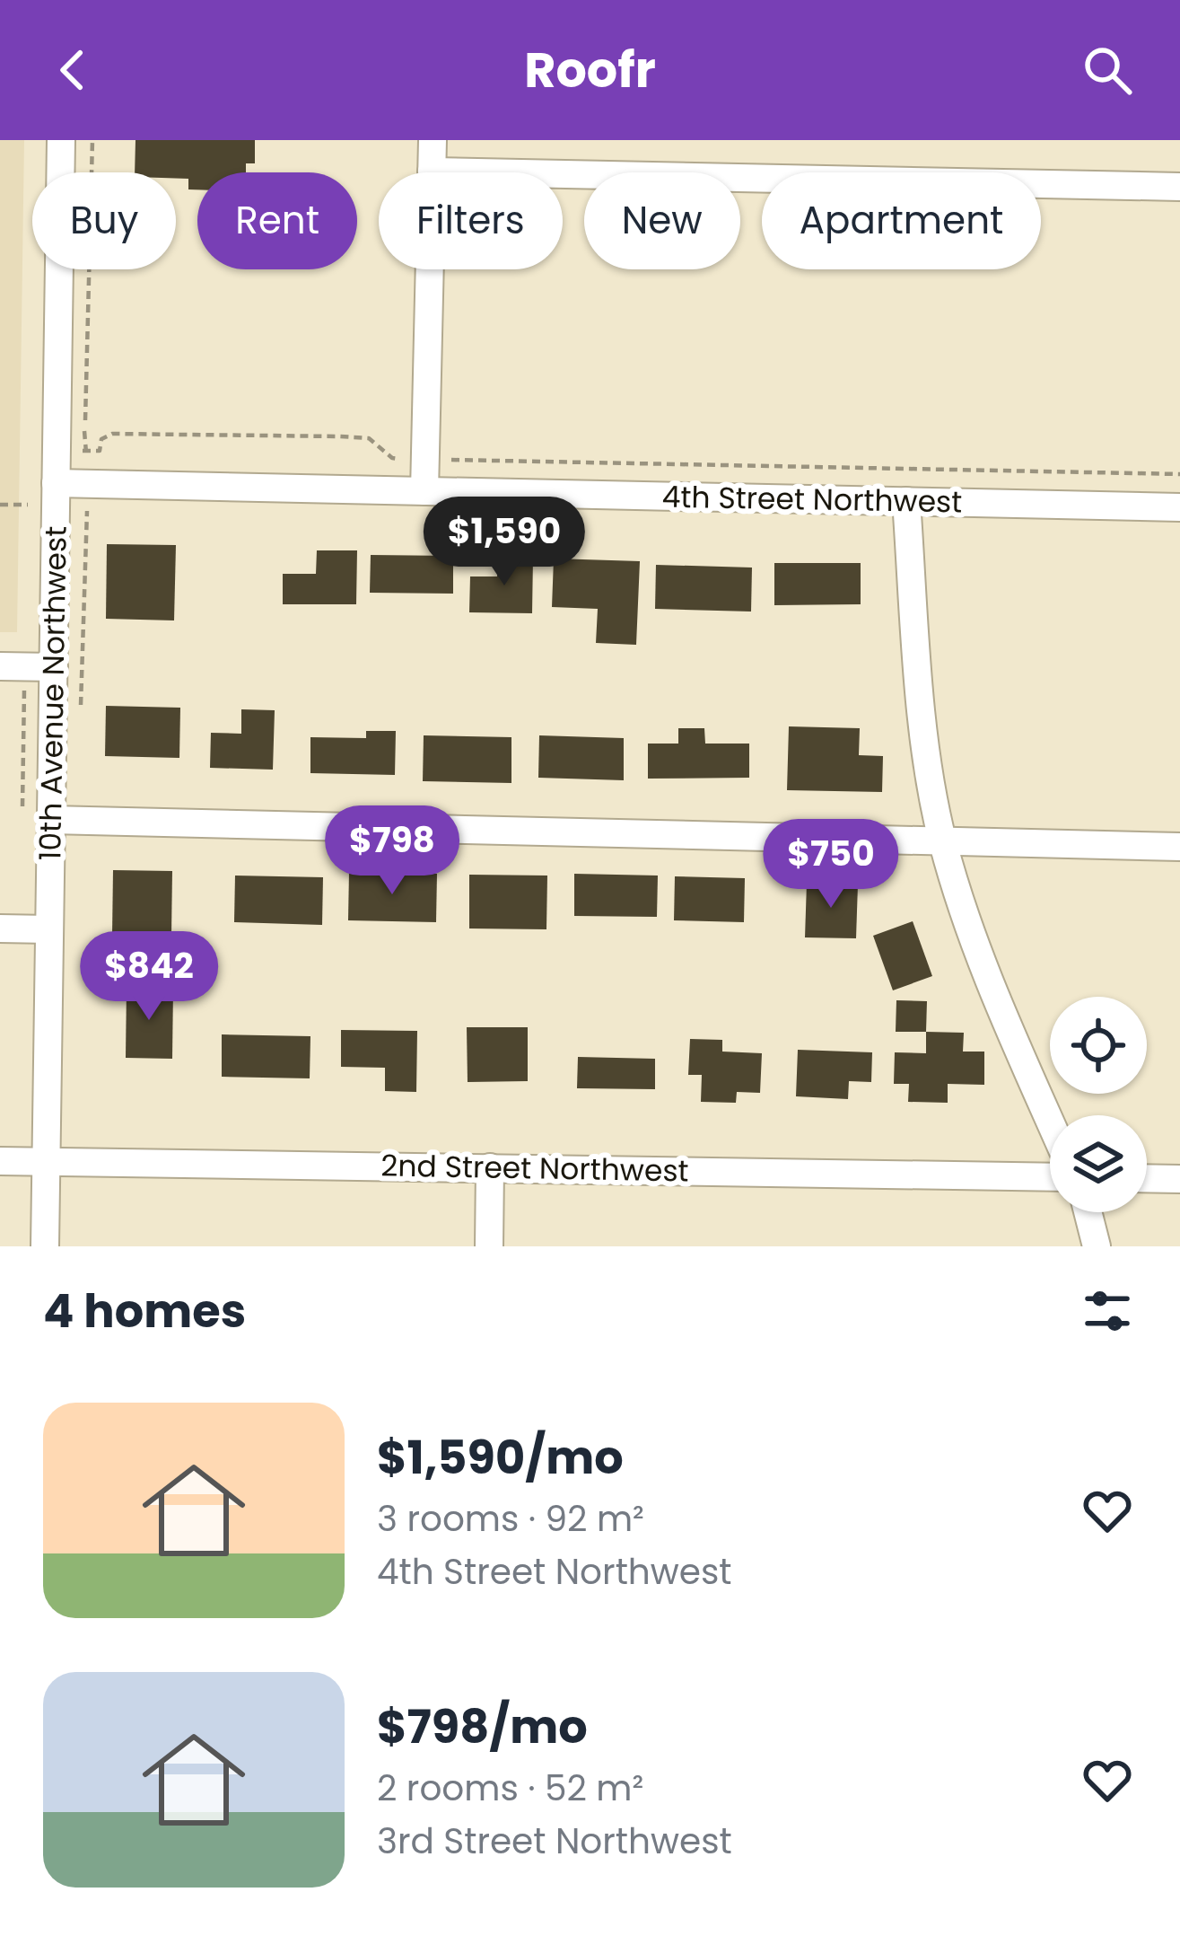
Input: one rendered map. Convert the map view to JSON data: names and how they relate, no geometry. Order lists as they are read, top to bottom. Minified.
{"streets":{"street":["4th Street Northwest","10th Avenue Northwest","2nd Street Northwest"]},"crossings":[["4th Street Northwest","10th Avenue Northwest"],["10th Avenue Northwest","2nd Street Northwest"]],"page":{"header":"Roofr","chip":["Buy","Rent","Filters","New","Apartment"],"price":["$1,590","$798","$750","$842"],"heading":"4 homes","list":[{"name":"$1,590/mo","note":"3 rooms · 92 m² · 4th Street Northwest"},{"name":"$798/mo","note":"2 rooms · 52 m² · 3rd Street Northwest"}]}}
